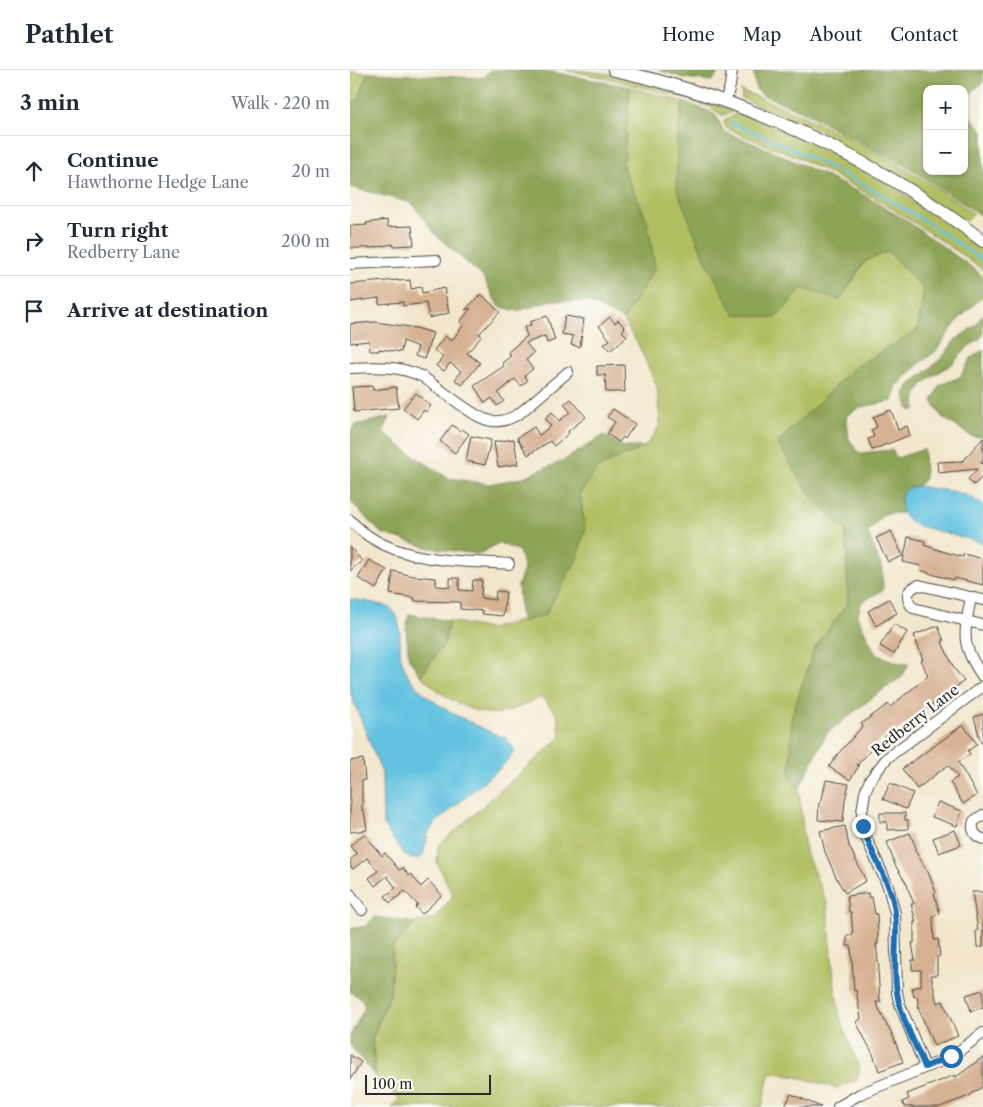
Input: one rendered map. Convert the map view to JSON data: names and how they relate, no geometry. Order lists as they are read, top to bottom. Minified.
{"streets":{"street":["Redberry Lane"]},"scale_bar":"100 m","page":{"header":"Pathlet","nav":["Home","Map","About","Contact"],"heading":["3 min","Walk · 220 m"],"map_buttons":["+","−"],"list":[["Continue","Hawthorne Hedge Lane","20 m"],["Turn right","Redberry Lane","200 m"],"Arrive at destination"],"scale":"100 m"}}
